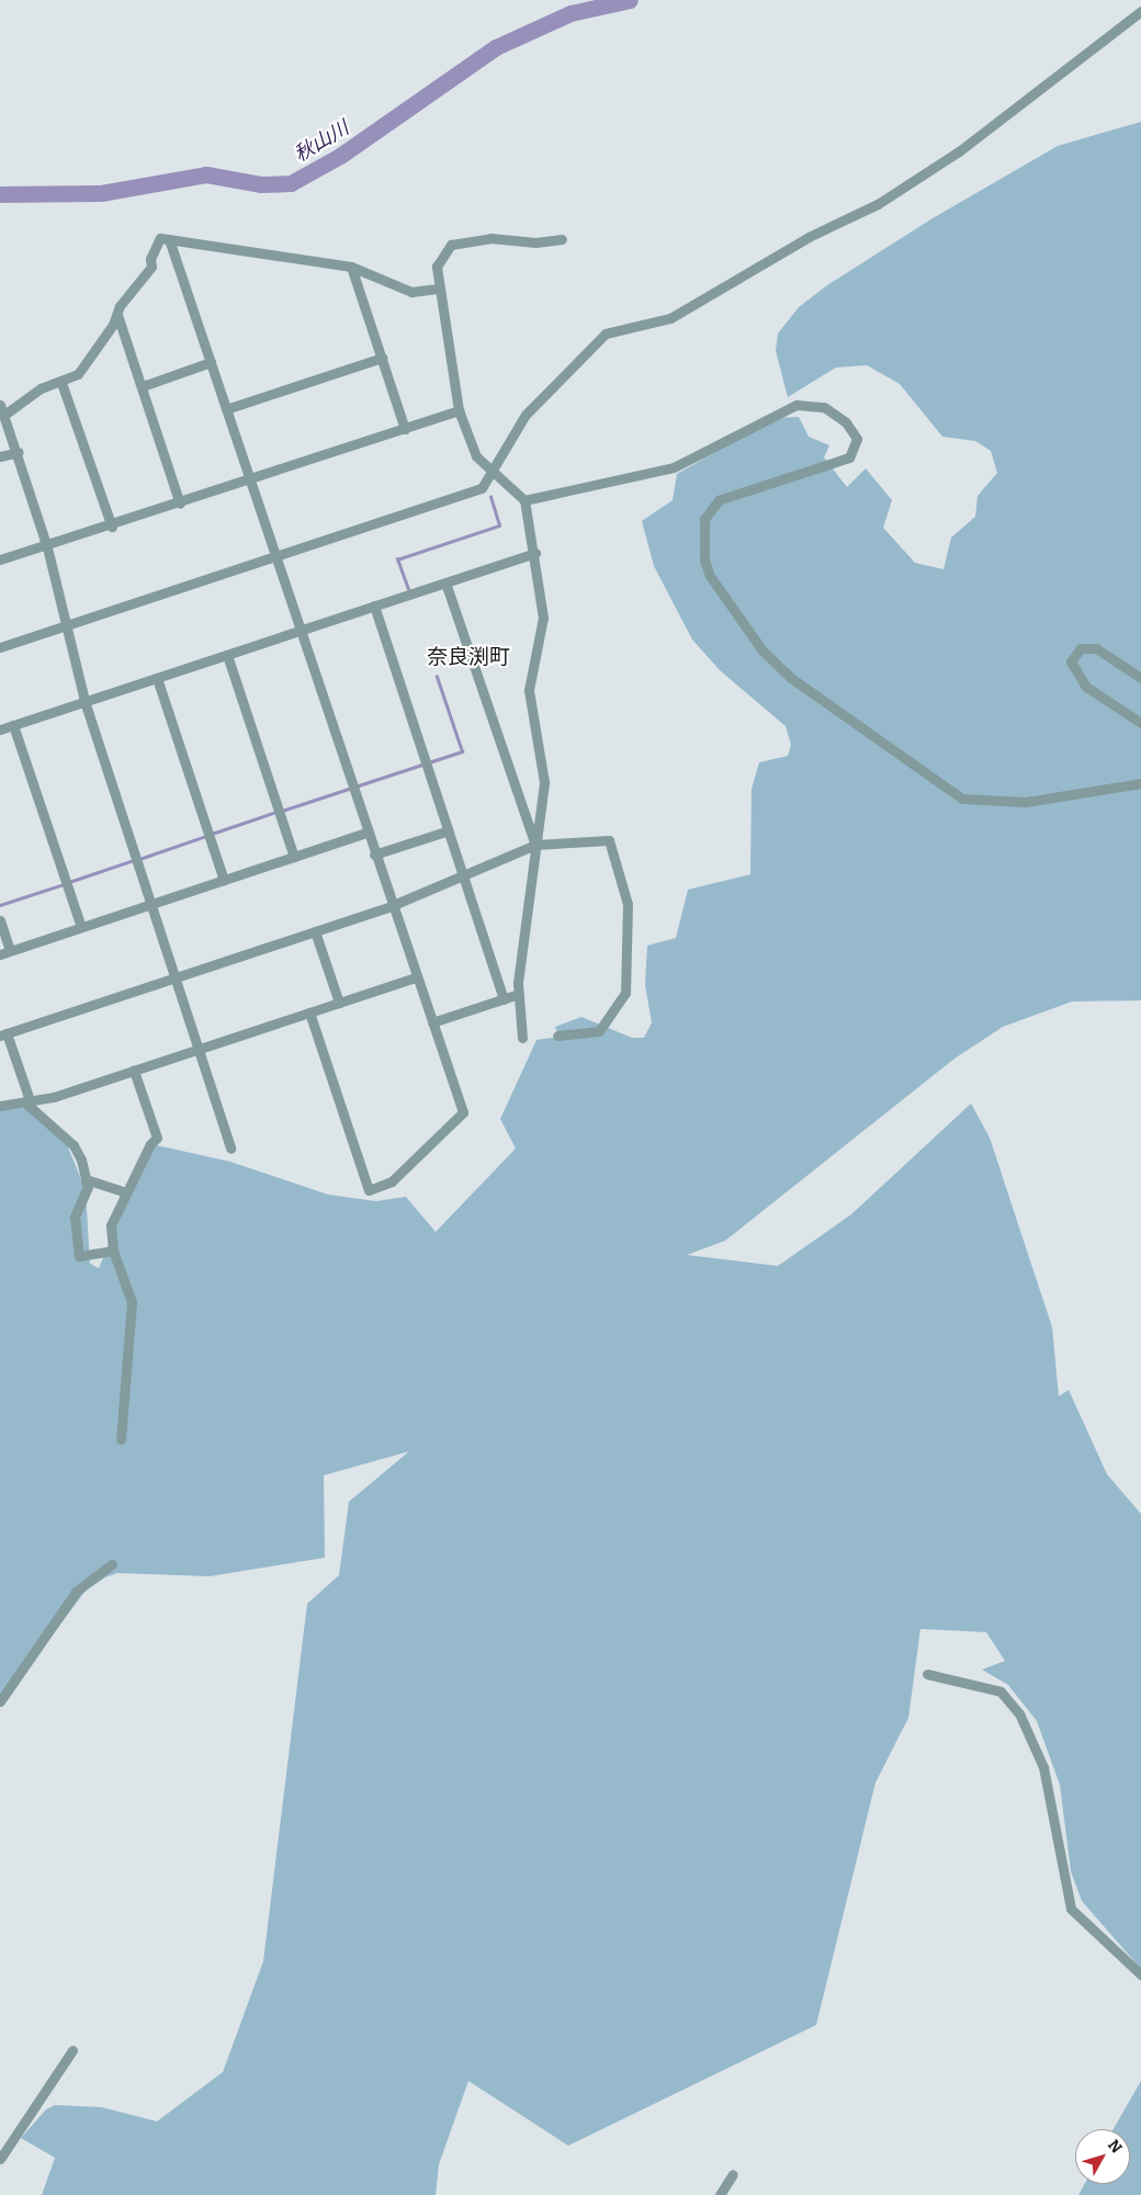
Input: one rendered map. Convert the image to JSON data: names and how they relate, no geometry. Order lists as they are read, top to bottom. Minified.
{"districts":["奈良渕町"],"water":["秋山川"],"north":"top right"}
